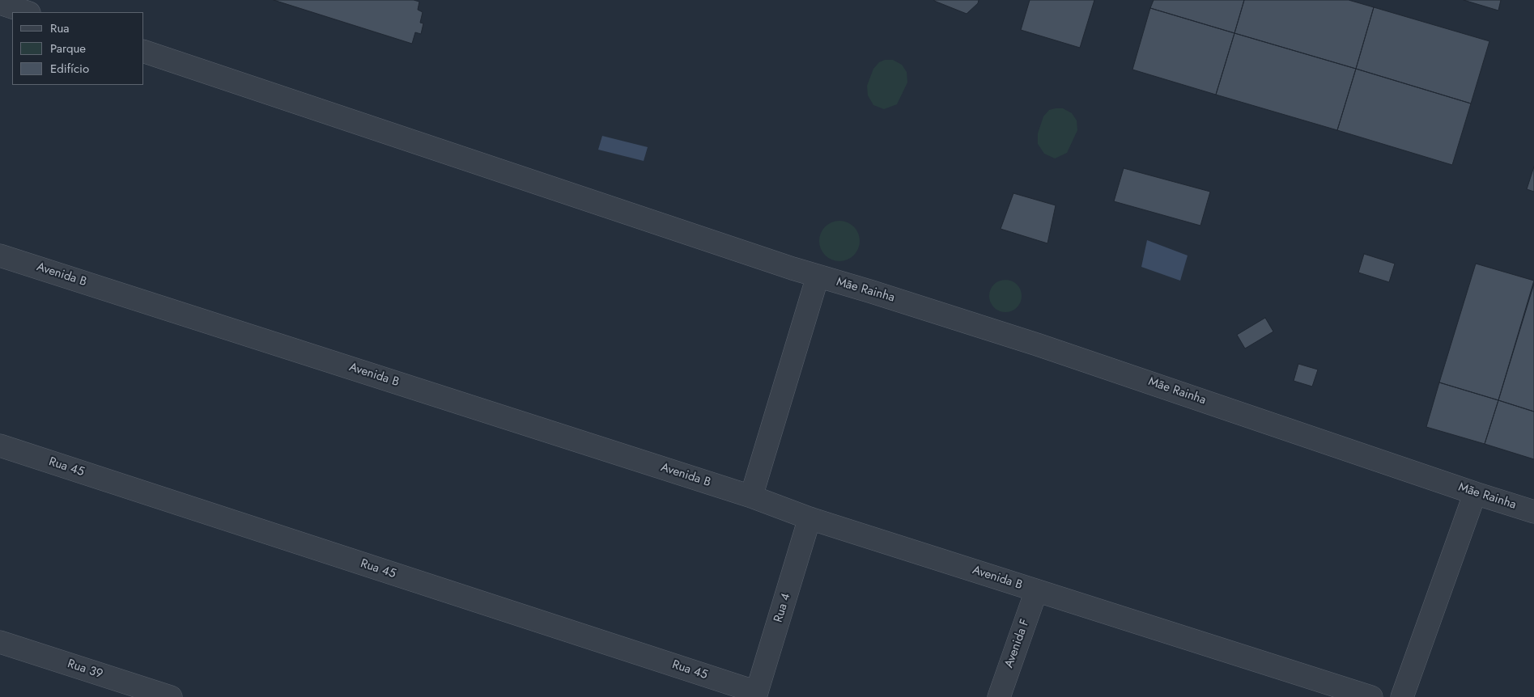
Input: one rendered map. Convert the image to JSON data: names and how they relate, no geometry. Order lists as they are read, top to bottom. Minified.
{"streets":{"street":["Avenida B","Mãe Rainha","Rua 45","Rua 4","Avenida F","Rua 39"]},"crossings":[["Avenida B","Rua 4"],["Avenida B","Avenida F"],["Rua 45","Rua 4"]],"legend":["Rua","Parque","Edifício"]}
